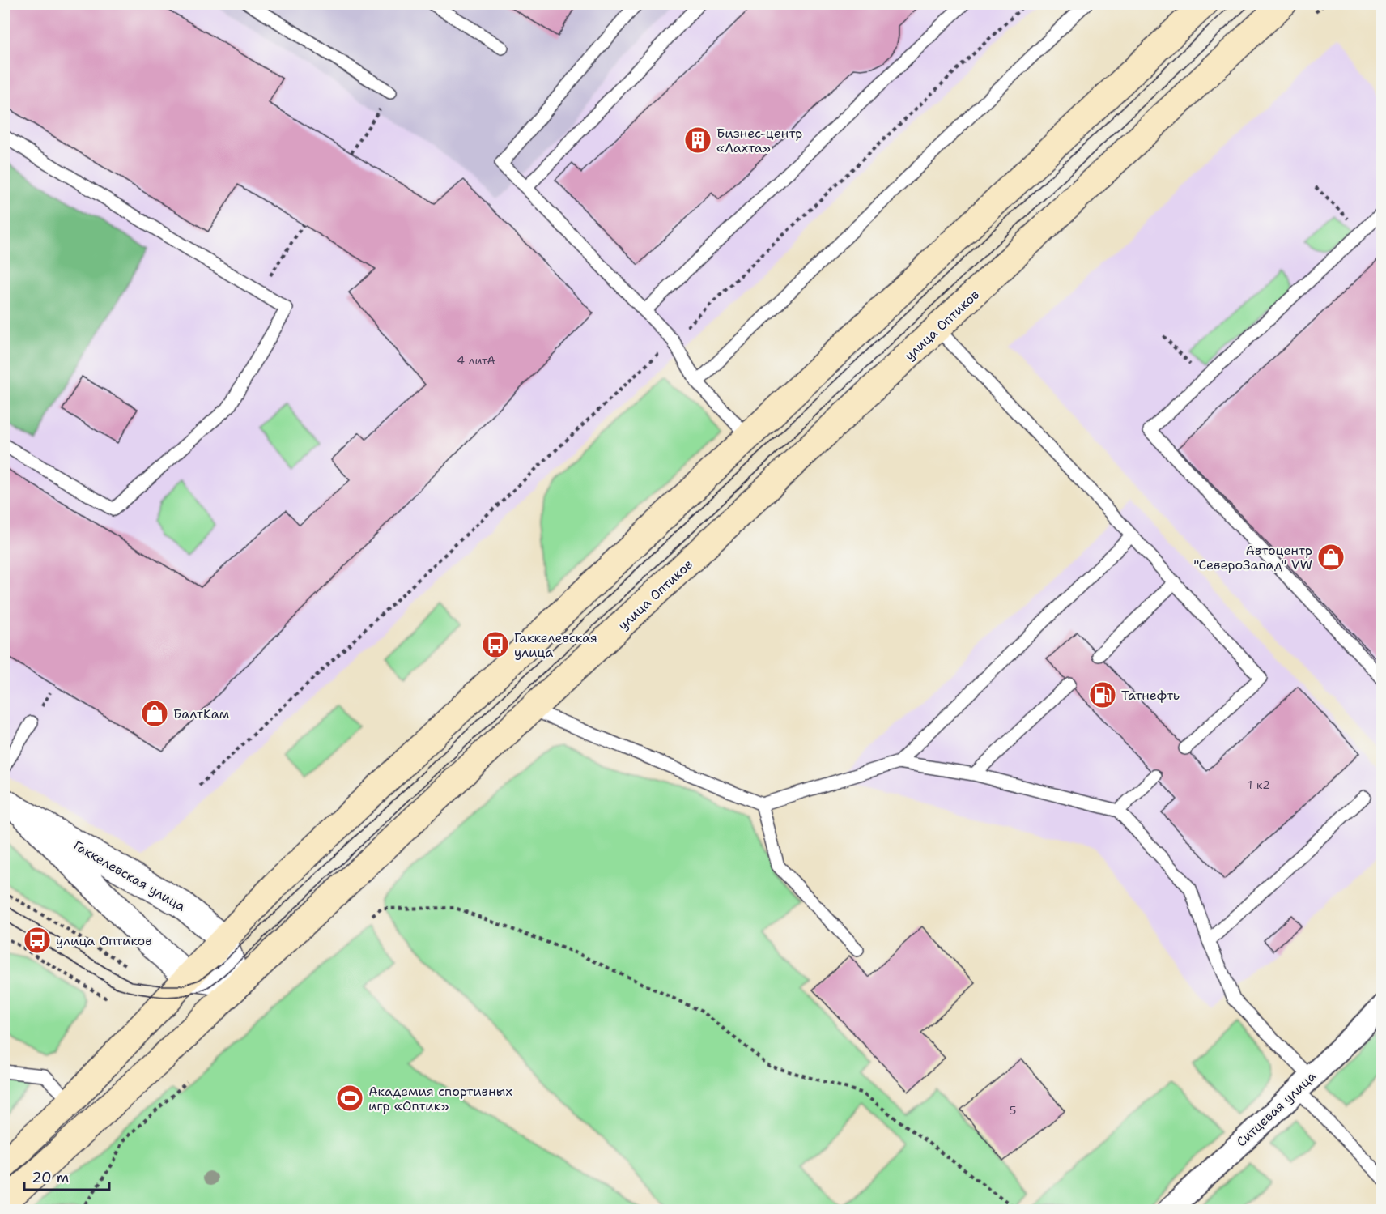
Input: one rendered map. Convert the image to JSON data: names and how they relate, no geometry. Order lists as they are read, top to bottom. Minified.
{"streets":{"main road":["улица Оптиков"],"street":["Гаккелевская улица","Ситцевая улица"]},"places":{"building":["Бизнес-центр «Лахта»"],"shop":["Автоцентр \"СевероЗапад\" VW","БалтКам"],"bus stop":["Гаккелевская улица","улица Оптиков"],"fuel station":["Татнефть"],"sports":["Академия спортивных игр «Оптик»"]},"house_numbers":["4 литА","1 к2","5"],"scale_bar":"20 m"}
